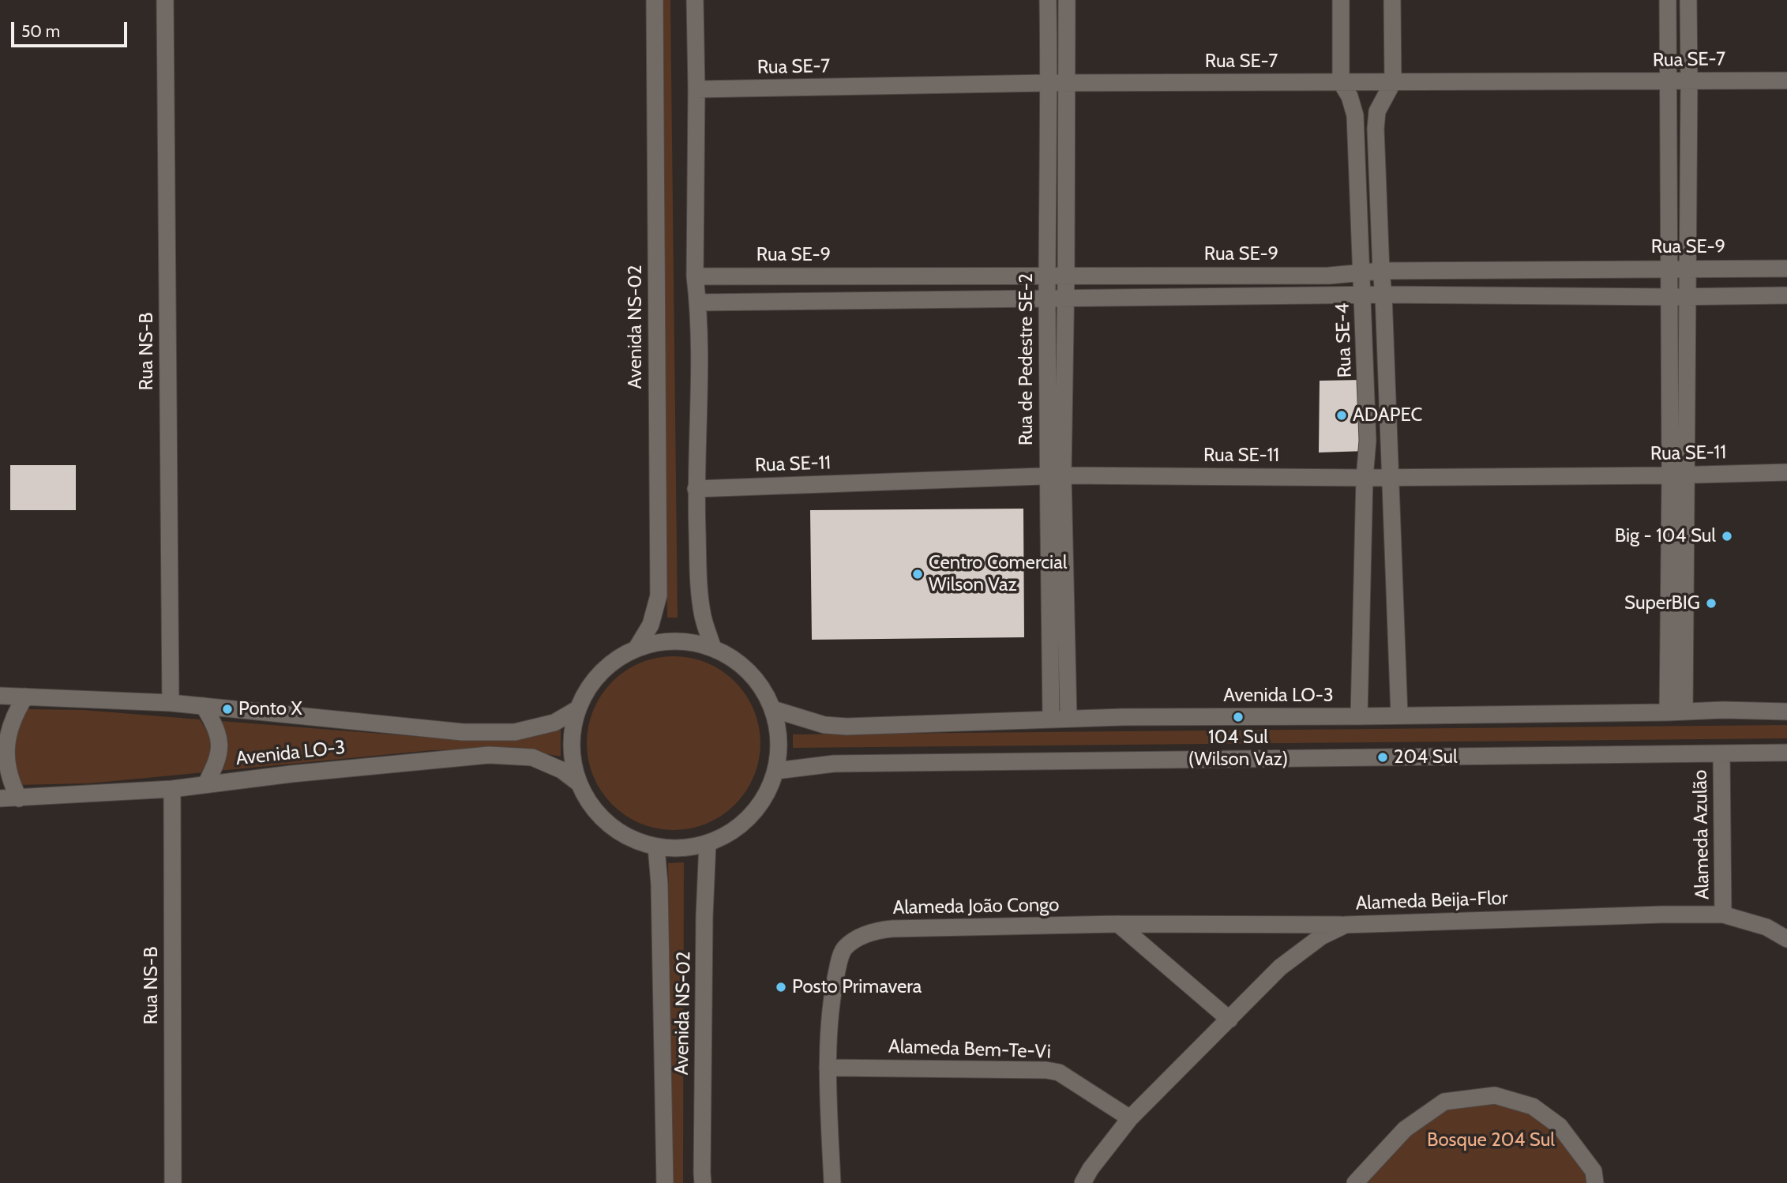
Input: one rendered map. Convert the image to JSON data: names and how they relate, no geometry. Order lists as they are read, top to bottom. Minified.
{"streets":{"street":["Rua SE-7","Rua SE-9","Avenida NS-02","Rua SE-4","Rua NS-B","Rua de Pedestre SE-2","Rua SE-11","Avenida LO-3","Alameda Azulão","Alameda Beija-Flor","Alameda João Congo","Alameda Bem-Te-Vi"]},"crossings":[["Rua SE-7","Rua SE-4"],["Rua SE-7","Rua de Pedestre SE-2"],["Rua SE-9","Rua SE-4"],["Rua SE-9","Rua de Pedestre SE-2"],["Rua SE-4","Rua SE-11"],["Rua SE-4","Avenida LO-3"],["Rua NS-B","Avenida LO-3"],["Rua de Pedestre SE-2","Rua SE-11"],["Rua de Pedestre SE-2","Avenida LO-3"],["Alameda Azulão","Alameda Beija-Flor"],["Alameda Beija-Flor","Alameda João Congo"],["Alameda Beija-Flor","Alameda Bem-Te-Vi"],["Alameda João Congo","Alameda Bem-Te-Vi"]],"parks":["Bosque 204 Sul"],"places":["ADAPEC","Big - 104 Sul","Centro Comercial Wilson Vaz","SuperBIG","Ponto X","104 Sul (Wilson Vaz)","204 Sul","Posto Primavera"],"scale_bar":"50 m"}
